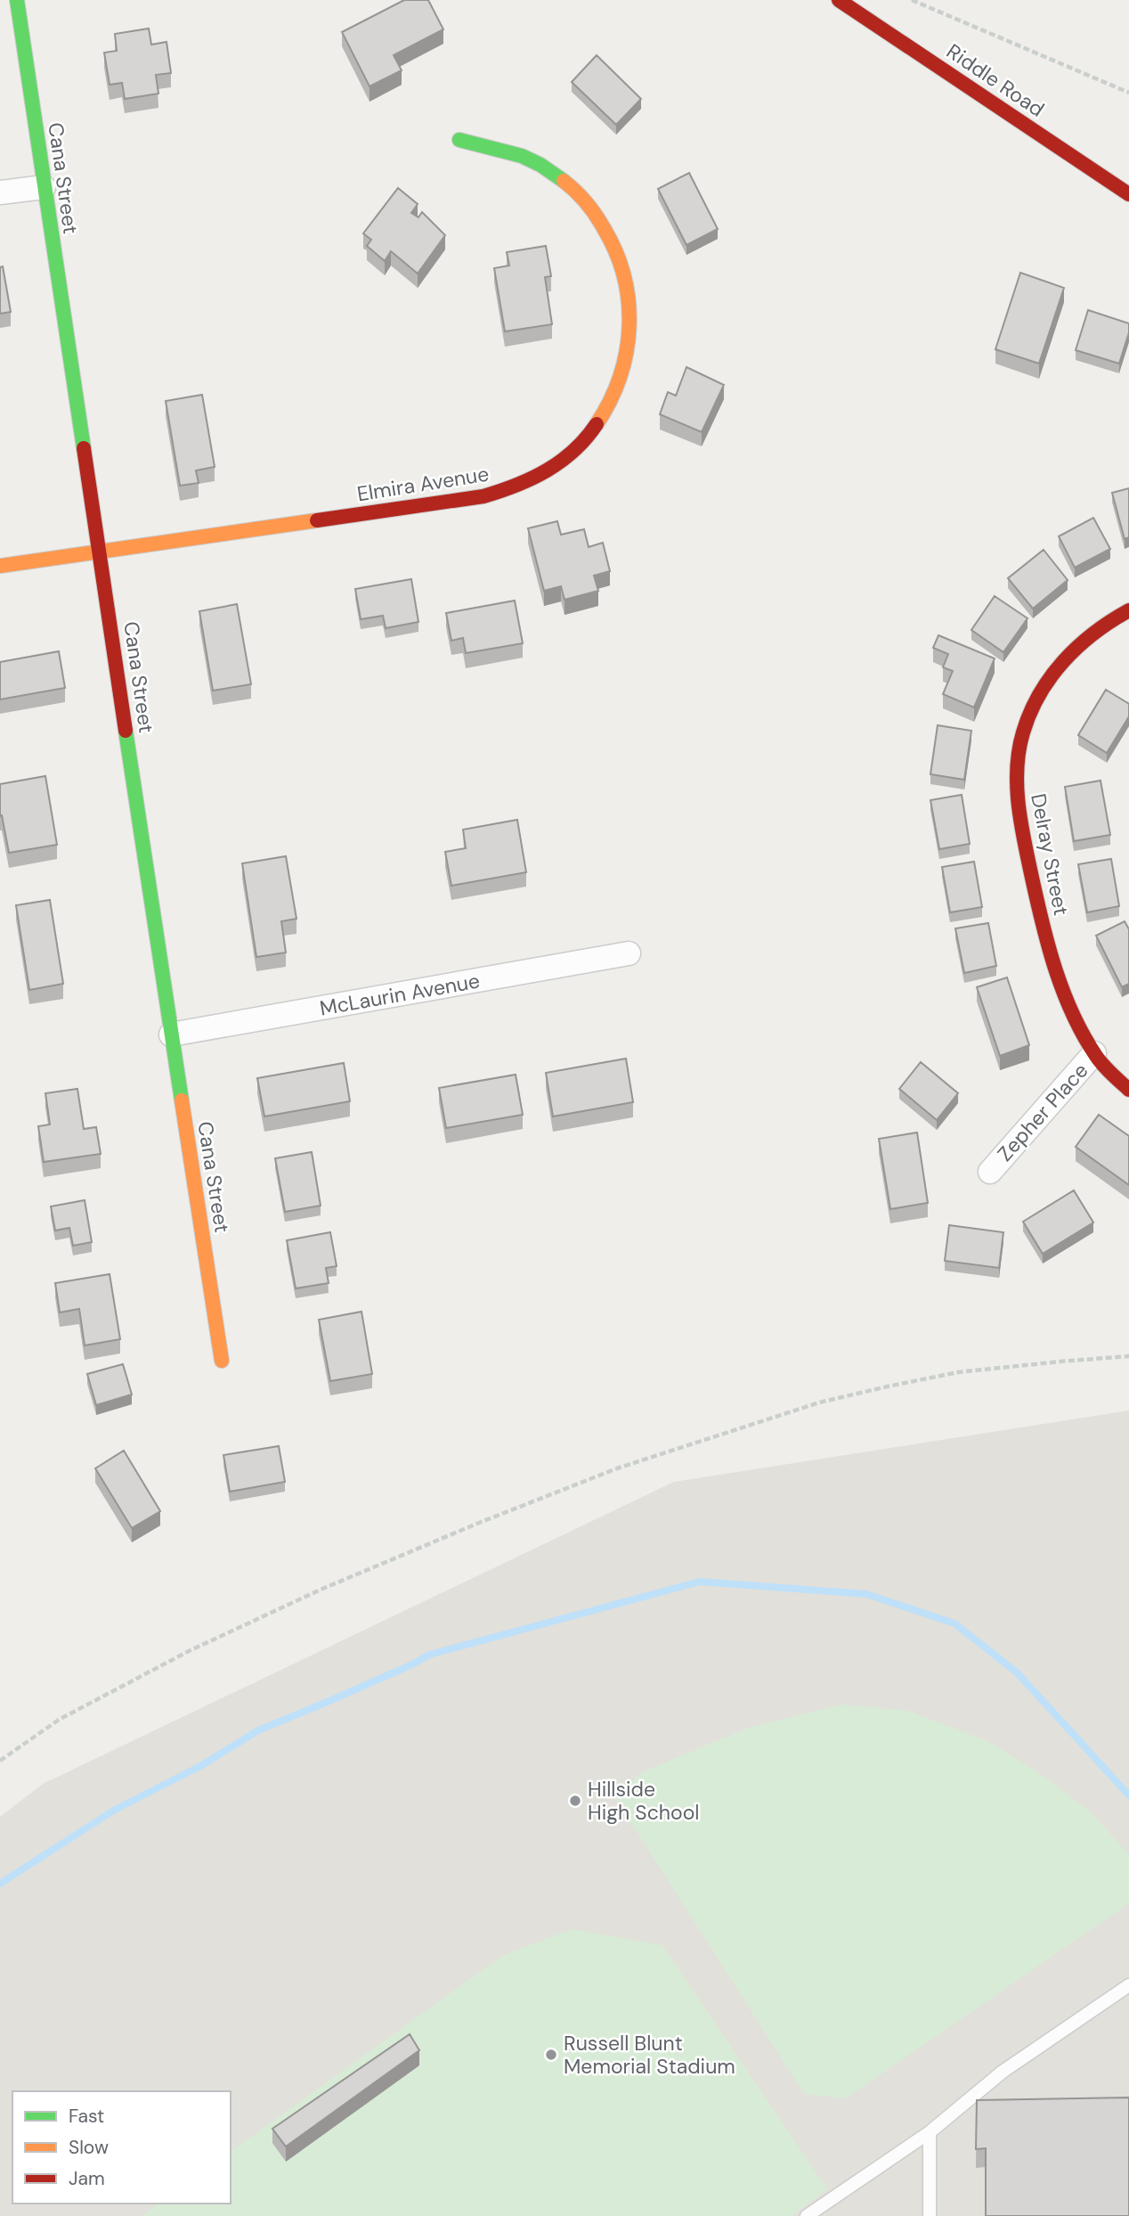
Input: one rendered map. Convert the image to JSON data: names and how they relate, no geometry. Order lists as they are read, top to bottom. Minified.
{"streets":{"street":["Riddle Road","Cana Street","Elmira Avenue","Delray Street","McLaurin Avenue","Zepher Place"]},"crossings":[["Cana Street","Elmira Avenue"],["Cana Street","McLaurin Avenue"],["Delray Street","Zepher Place"]],"places":["Hillside High School","Russell Blunt Memorial Stadium"],"legend":["Fast","Slow","Jam"]}
